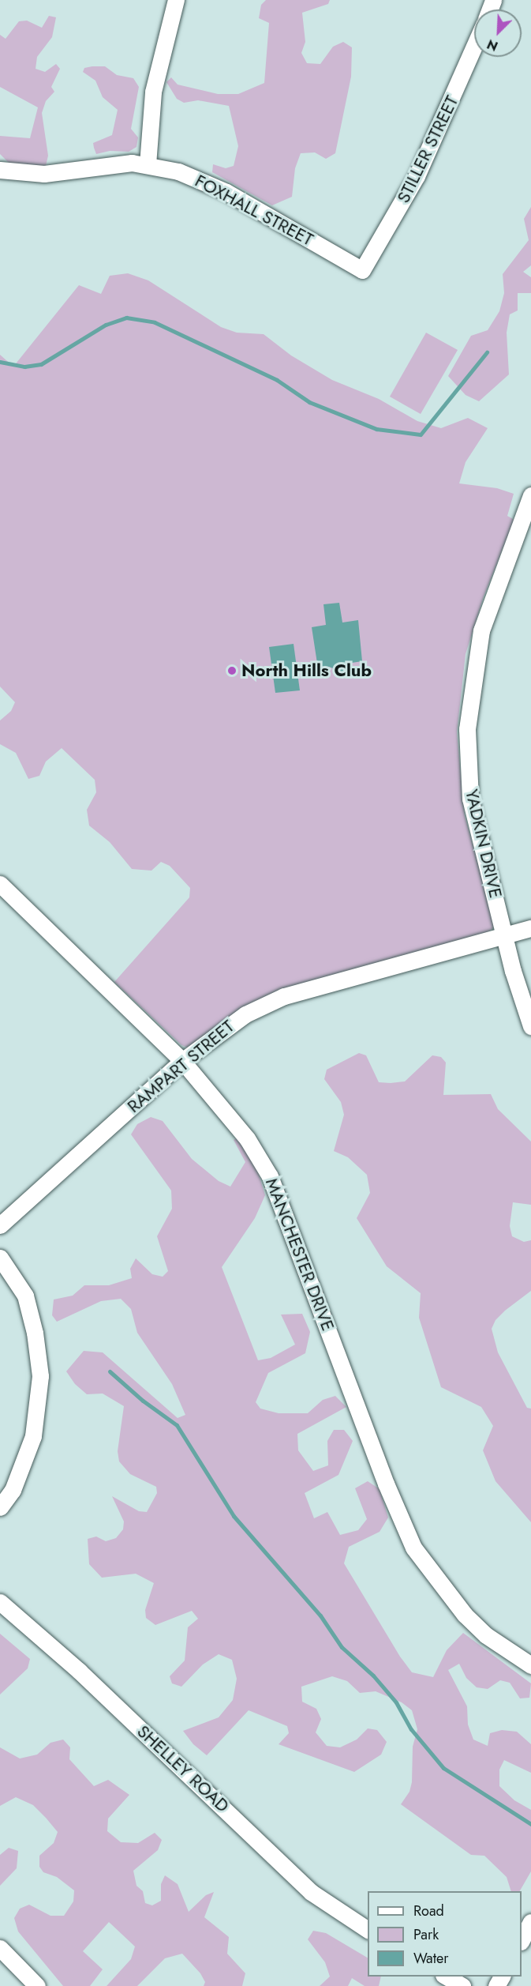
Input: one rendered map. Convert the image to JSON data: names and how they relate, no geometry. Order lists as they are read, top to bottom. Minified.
{"streets":{"street":["STILLER STREET","FOXHALL STREET","YADKIN DRIVE","RAMPART STREET","MANCHESTER DRIVE","SHELLEY ROAD"]},"crossings":[["STILLER STREET","FOXHALL STREET"],["YADKIN DRIVE","RAMPART STREET"],["RAMPART STREET","MANCHESTER DRIVE"]],"places":["North Hills Club"],"legend":["Road","Park","Water"],"north":"bottom left"}
